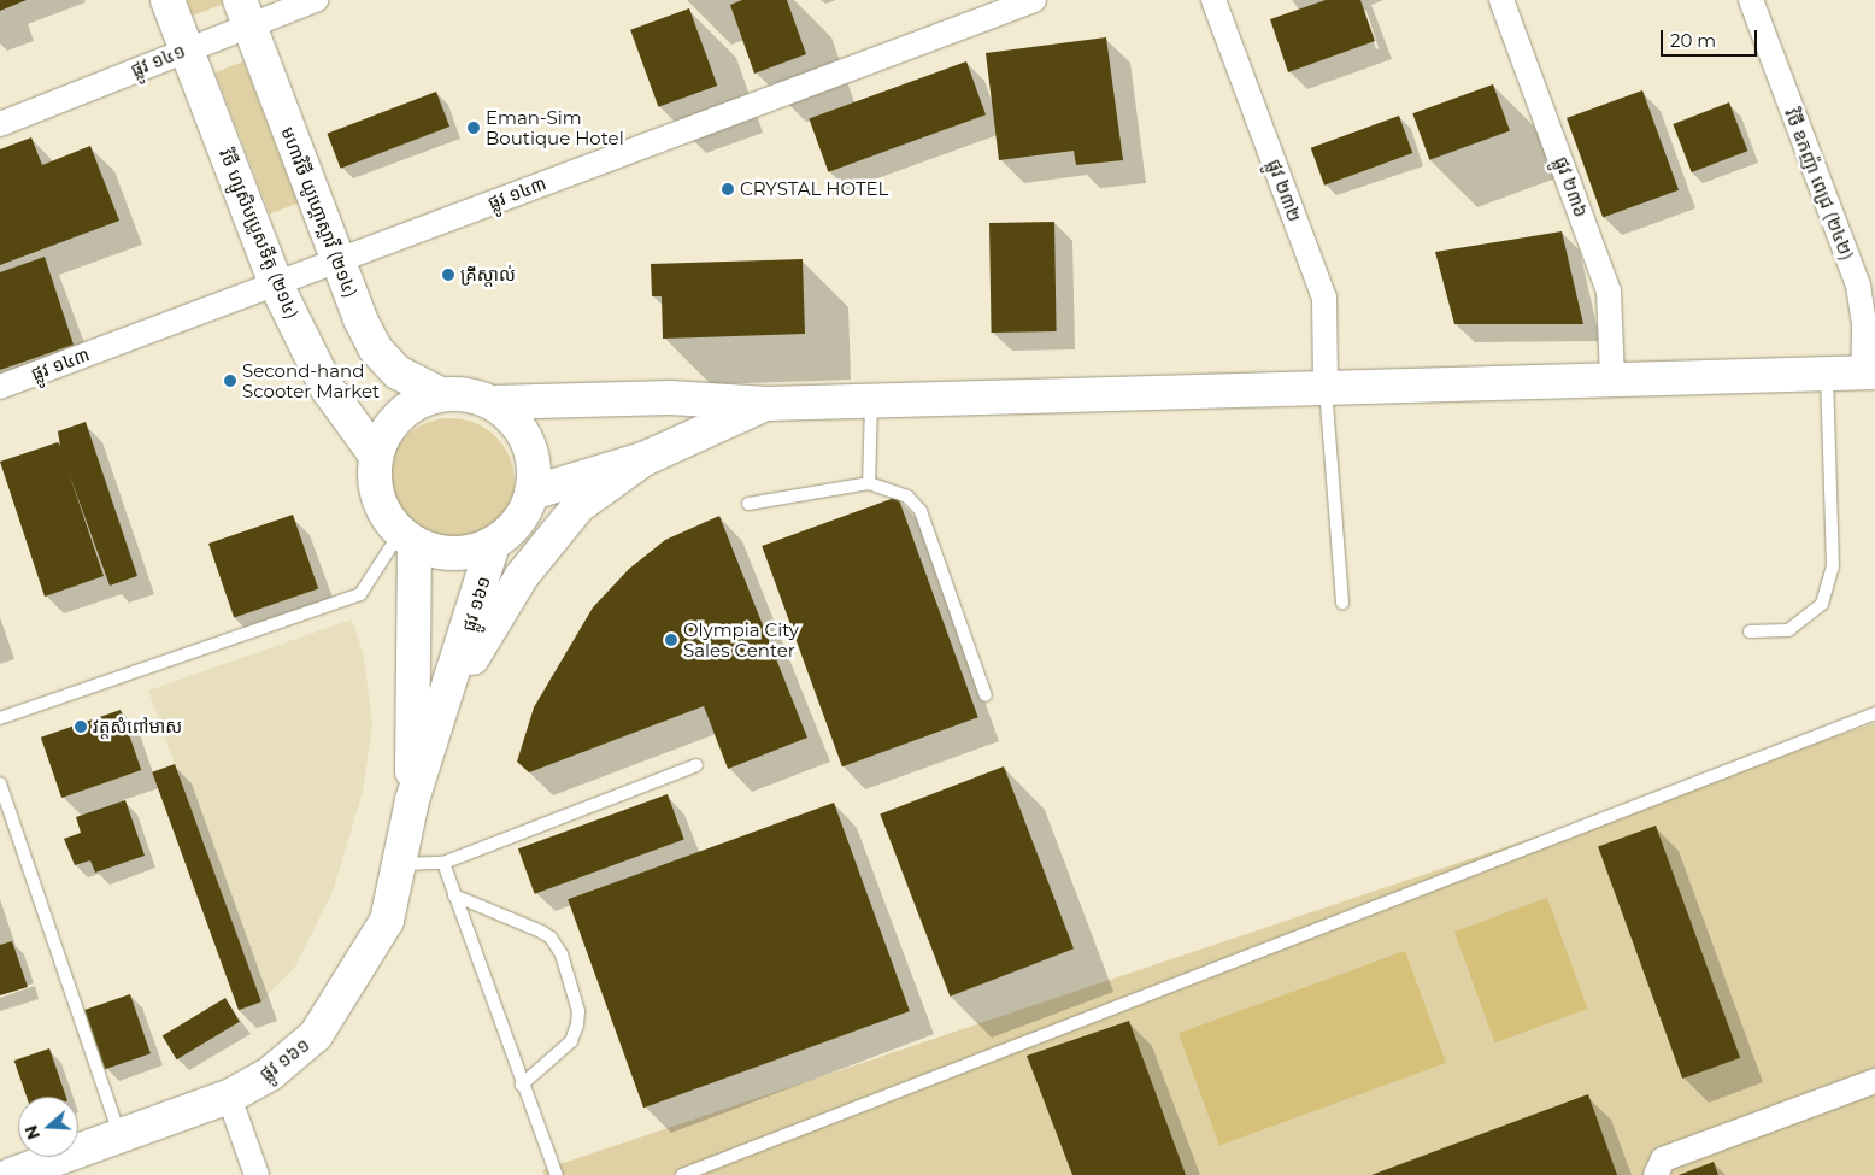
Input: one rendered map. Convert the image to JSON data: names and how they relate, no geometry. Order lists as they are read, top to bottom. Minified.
{"streets":{"street":["ផ្លូវ ១៤១","វិថី ឧកញ៉ា ពេជ្រ (២៤២)","ផ្លូវ ២៣៦","ផ្លូវ ២៣២","ផ្លូវ ១៤៣","មហាវិថី យូហ្គោស្លាវី (២១៤)","វិថី ហ្សូសិបប្រូសទីតូ (២១៤)","ផ្លូវ ១៦១"]},"crossings":[["ផ្លូវ ១៤១","មហាវិថី យូហ្គោស្លាវី (២១៤)"],["ផ្លូវ ១៤១","វិថី ហ្សូសិបប្រូសទីតូ (២១៤)"],["ផ្លូវ ១៤៣","មហាវិថី យូហ្គោស្លាវី (២១៤)"],["ផ្លូវ ១៤៣","វិថី ហ្សូសិបប្រូសទីតូ (២១៤)"],["មហាវិថី យូហ្គោស្លាវី (២១៤)","វិថី ហ្សូសិបប្រូសទីតូ (២១៤)"],["មហាវិថី យូហ្គោស្លាវី (២១៤)","ផ្លូវ ១៦១"],["វិថី ហ្សូសិបប្រូសទីតូ (២១៤)","ផ្លូវ ១៦១"]],"places":["Eman-Sim Boutique Hotel","CRYSTAL HOTEL","គ្រីស្តាល់","Second-hand Scooter Market","Olympia City Sales Center","វត្តសំពៅមាស"],"scale_bar":"20 m","north":"left"}
